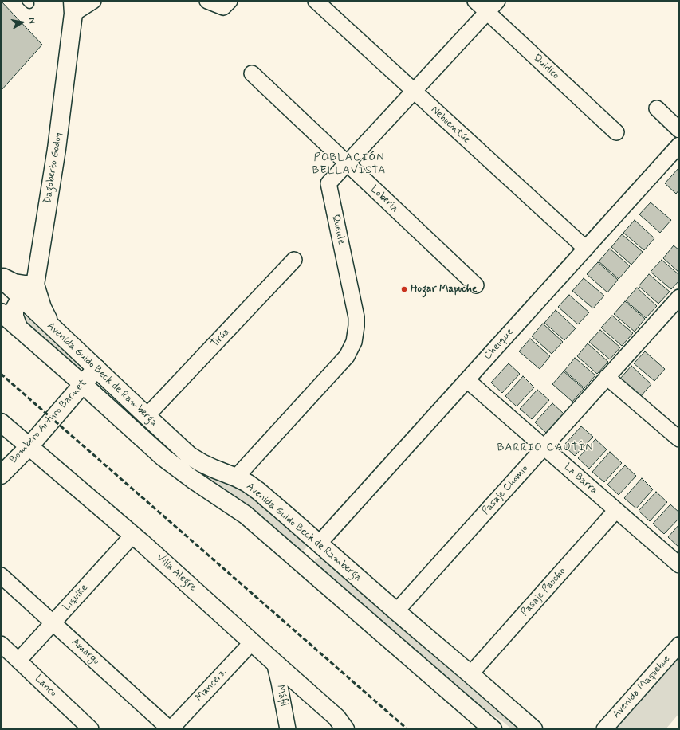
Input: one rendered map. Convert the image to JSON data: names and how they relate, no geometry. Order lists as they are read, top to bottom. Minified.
{"streets":{"main road":["Dagoberto Godoy","Avenida Guido Beck de Ramberga","Bombero Arturo Barnet","Villa Alegre"],"street":["Quidico","Nehuentúe","Lobería","Queule","Tirúa","Cheuque","La Barra","Pasaje Chomio","Pasaje Paucho","Liquiñe","Amargo","Mancera","Lanco","Avenida Maquehue","Máfil"]},"crossings":[["Quidico","Queule"],["Nehuentúe","Queule"],["Nehuentúe","Cheuque"],["Lobería","Queule"],["Queule","Avenida Guido Beck de Ramberga"],["Tirúa","Avenida Guido Beck de Ramberga"],["Cheuque","Avenida Guido Beck de Ramberga"],["Cheuque","La Barra"],["Avenida Guido Beck de Ramberga","Bombero Arturo Barnet"],["Avenida Guido Beck de Ramberga","Pasaje Chomio"],["Avenida Guido Beck de Ramberga","Pasaje Paucho"],["Bombero Arturo Barnet","Villa Alegre"],["La Barra","Pasaje Chomio"],["La Barra","Pasaje Paucho"],["Villa Alegre","Liquiñe"],["Villa Alegre","Mancera"],["Villa Alegre","Máfil"],["Liquiñe","Amargo"],["Liquiñe","Lanco"],["Amargo","Mancera"]],"districts":["POBLACIÓN BELLAVISTA","BARRIO CAUTÍN"],"places":["Hogar Mapuche"],"north":"right"}
